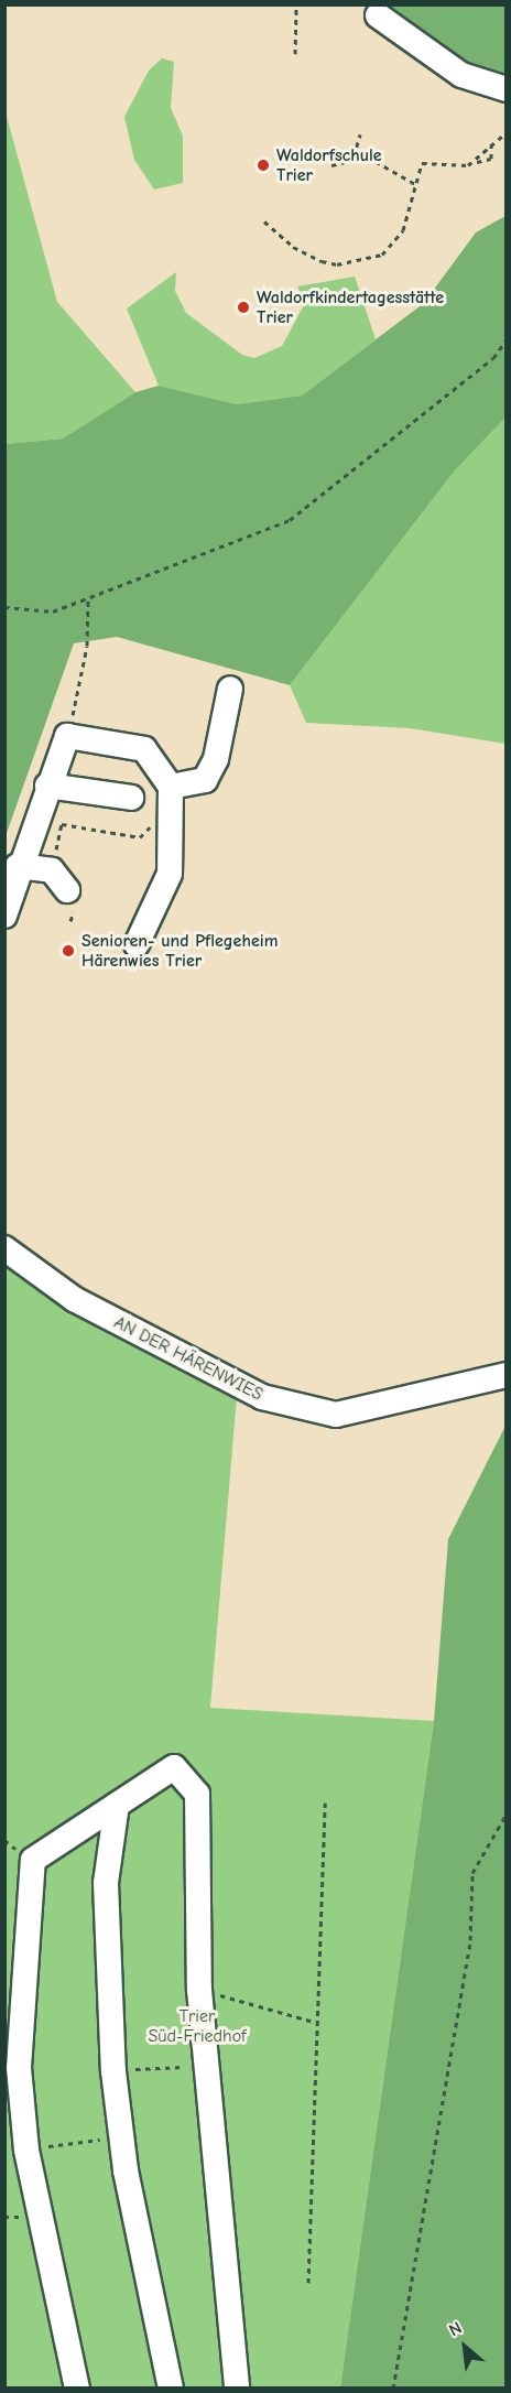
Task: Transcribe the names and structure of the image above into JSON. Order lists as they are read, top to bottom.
{
  "streets": {
    "lane": ["AN DER HÄRENWIES"]
  },
  "parks": ["Trier Süd-Friedhof"],
  "places": ["Waldorfschule Trier", "Waldorfkindertagesstätte Trier", "Senioren- und Pflegeheim Härenwies Trier"],
  "north": "top left"
}
